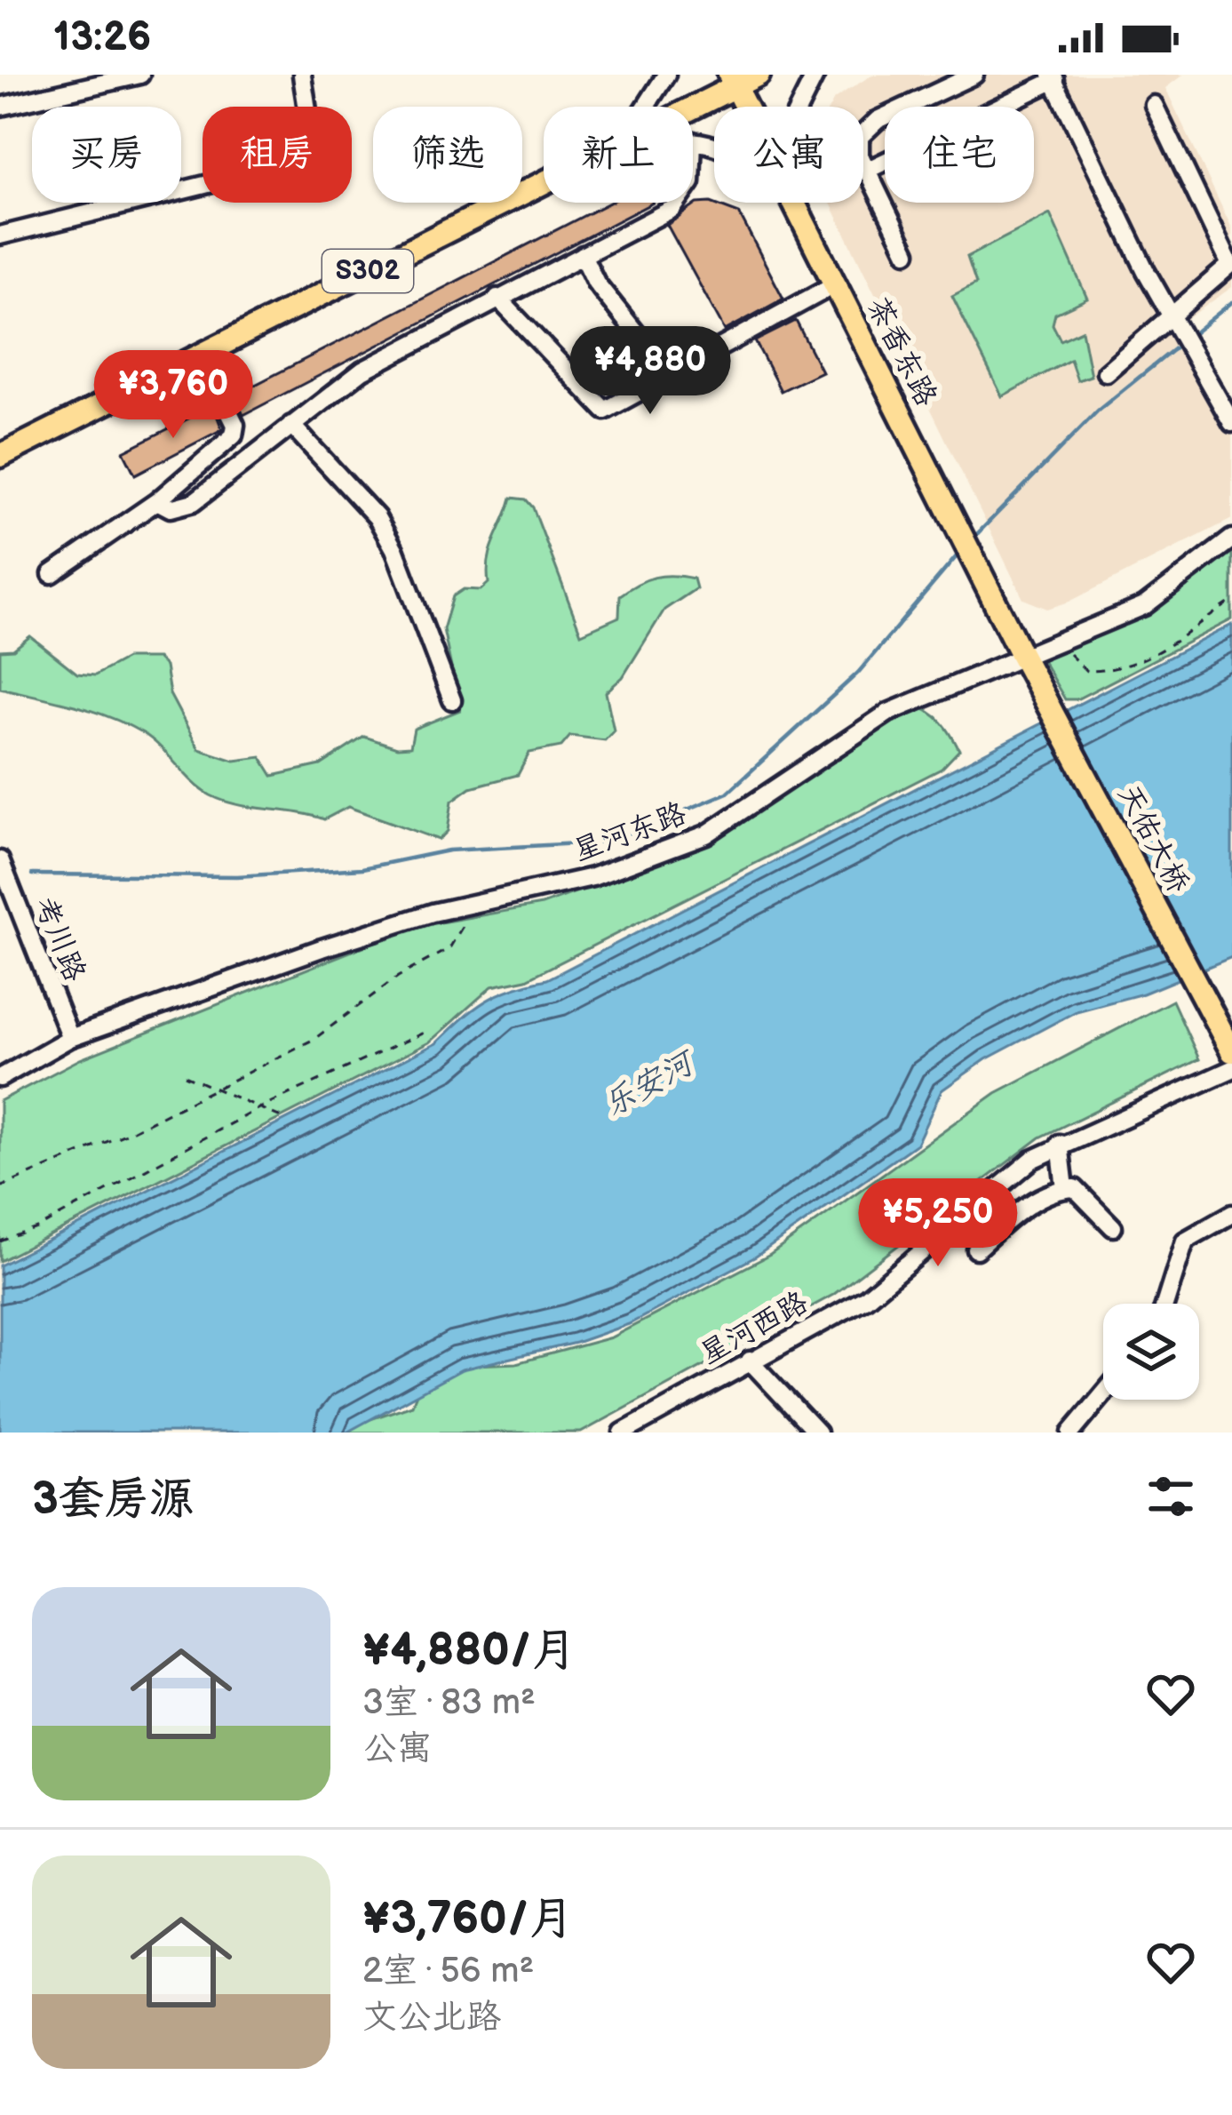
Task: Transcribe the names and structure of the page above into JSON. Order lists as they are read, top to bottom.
{
  "streets": {
    "main road": ["S302", "茶香东路", "天佑大桥"],
    "street": ["星河东路", "考川路", "星河西路"]
  },
  "crossings": [
    ["S302", "茶香东路"],
    ["茶香东路", "星河东路"],
    ["茶香东路", "天佑大桥"],
    ["星河东路", "天佑大桥"],
    ["星河东路", "考川路"]
  ],
  "water": ["乐安河"],
  "page": {
    "status": "13:26",
    "chip": [
      "买房",
      "租房",
      "筛选",
      "新上",
      "公寓",
      "住宅"
    ],
    "price": ["¥4,880", "¥3,760", "¥5,250"],
    "heading": "3套房源",
    "list": [
      {
        "name": "¥4,880/月",
        "note": "3室 · 83 m² · 公寓"
      },
      {
        "name": "¥3,760/月",
        "note": "2室 · 56 m² · 文公北路"
      }
    ]
  }
}
